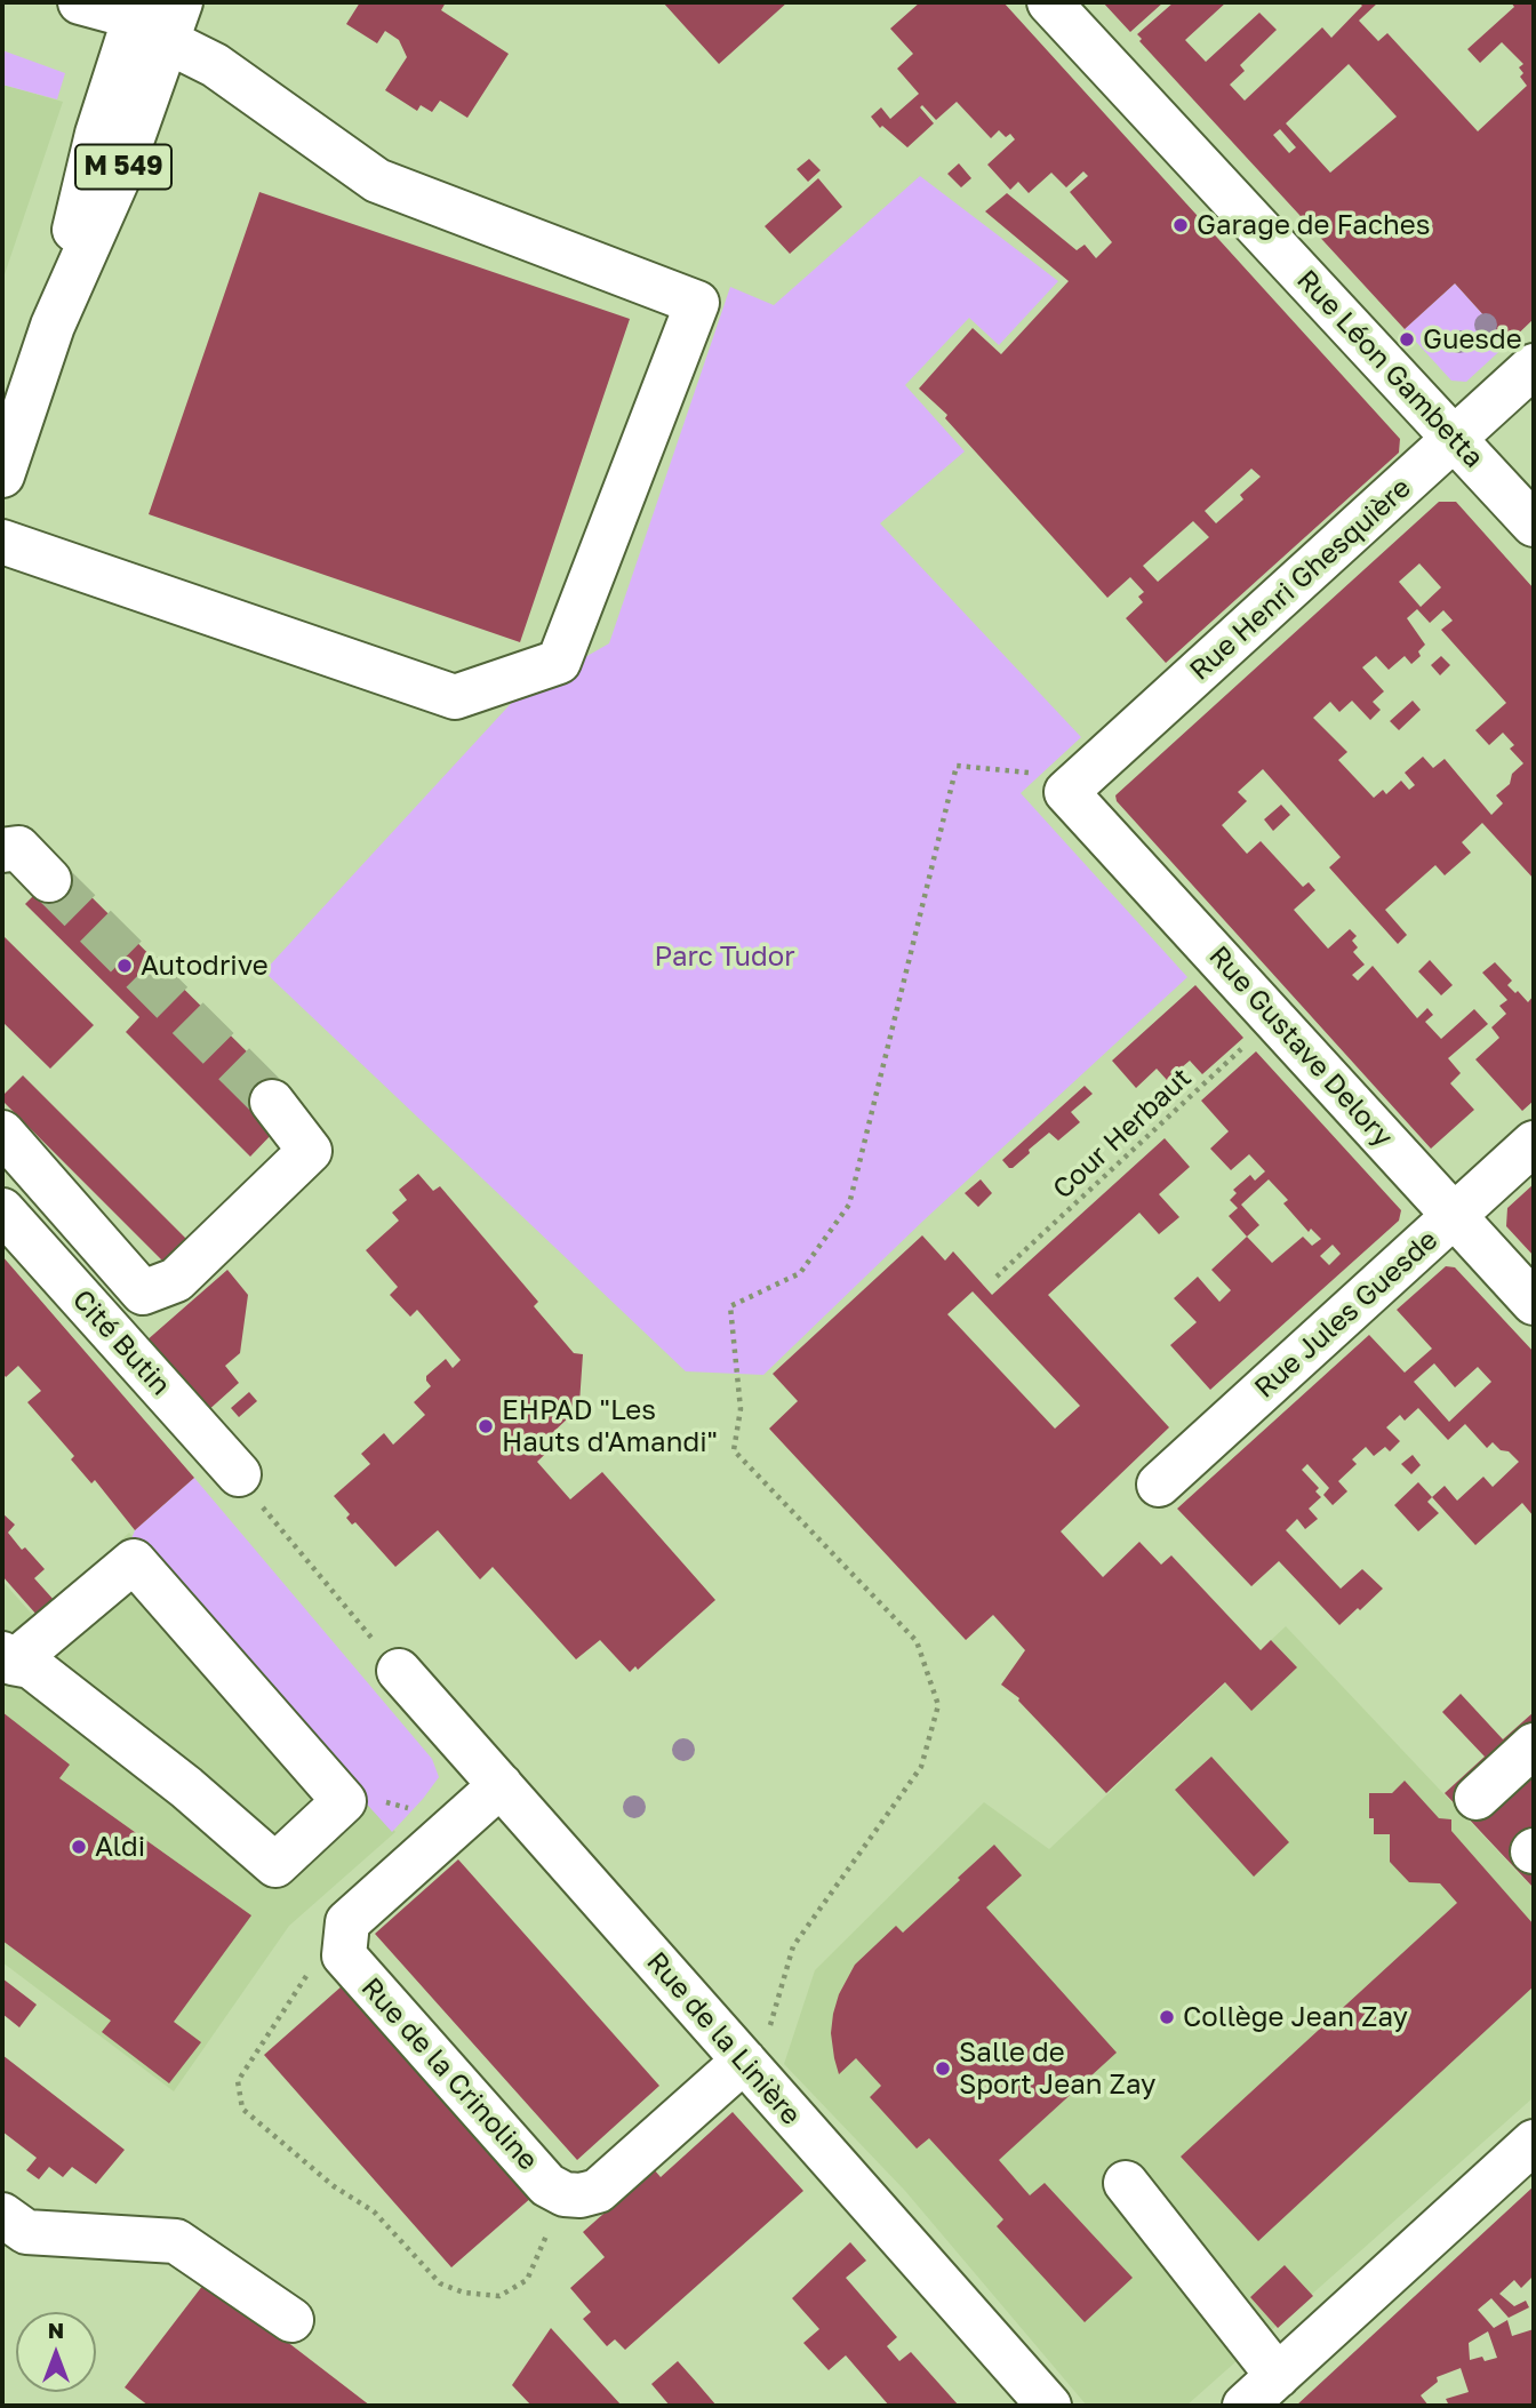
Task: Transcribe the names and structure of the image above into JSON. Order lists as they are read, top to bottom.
{
  "streets": {
    "street": [
      "M 549",
      "Rue Léon Gambetta",
      "Rue Henri Ghesquière",
      "Rue Gustave Delory",
      "Rue Jules Guesde",
      "Cité Butin",
      "Rue de la Linière",
      "Rue de la Crinoline"
    ],
    "path": ["Cour Herbaut"]
  },
  "crossings": [
    ["Rue Léon Gambetta", "Rue Henri Ghesquière"],
    ["Rue Henri Ghesquière", "Rue Gustave Delory"],
    ["Rue Gustave Delory", "Cour Herbaut"],
    ["Rue Gustave Delory", "Rue Jules Guesde"]
  ],
  "parks": ["Parc Tudor"],
  "places": [
    "Garage de Faches",
    "Guesde",
    "Autodrive",
    "EHPAD \"Les Hauts d'Amandi\"",
    "Aldi",
    "Collège Jean Zay",
    "Salle de Sport Jean Zay"
  ],
  "north": "top"
}
